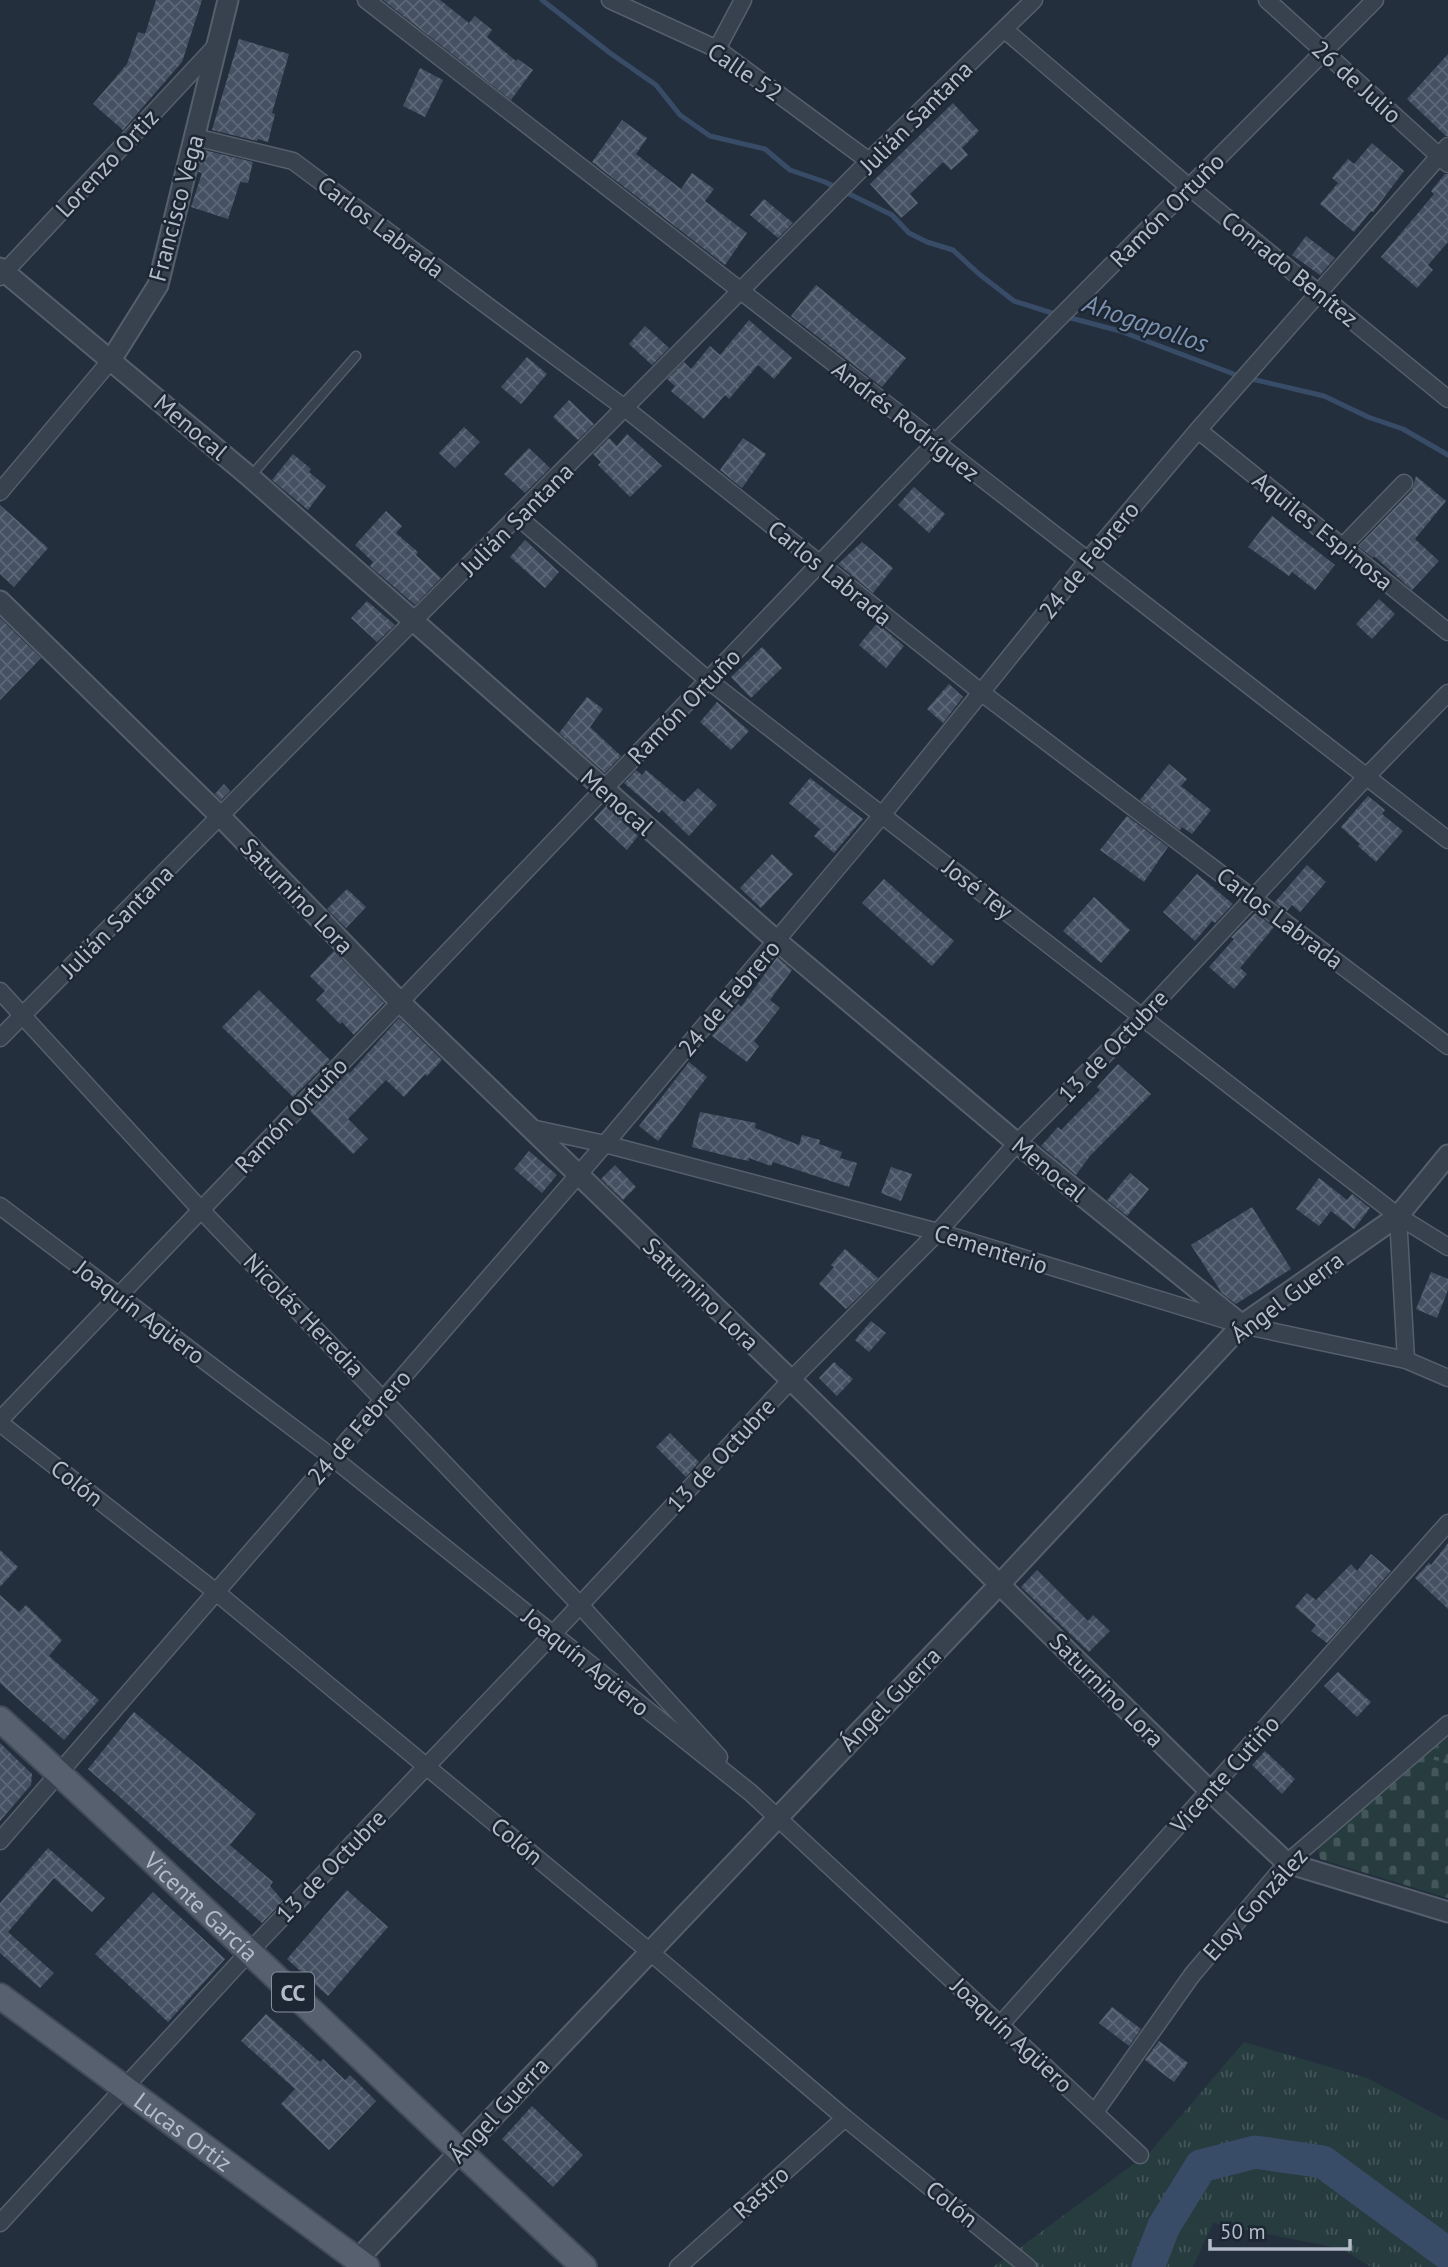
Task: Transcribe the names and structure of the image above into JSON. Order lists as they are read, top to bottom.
{
  "streets": {
    "main road": ["Vicente García", "CC", "Lucas Ortiz"],
    "street": [
      "Calle 52",
      "26 de Julio",
      "Julián Santana",
      "Lorenzo Ortiz",
      "Francisco Vega",
      "Ramón Ortuño",
      "Carlos Labrada",
      "Conrado Benítez",
      "Andrés Rodríguez",
      "Menocal",
      "Aquiles Espinosa",
      "24 de Febrero",
      "José Tey",
      "Saturnino Lora",
      "13 de Octubre",
      "Cementerio",
      "Ángel Guerra",
      "Joaquín Agüero",
      "Nicolás Heredia",
      "Colón",
      "Vicente Cutiño",
      "Eloy González",
      "Rastro"
    ]
  },
  "crossings": [
    ["Calle 52", "Julián Santana"],
    ["26 de Julio", "Ramón Ortuño"],
    ["26 de Julio", "24 de Febrero"],
    ["Julián Santana", "Carlos Labrada"],
    ["Julián Santana", "Conrado Benítez"],
    ["Julián Santana", "Andrés Rodríguez"],
    ["Julián Santana", "Menocal"],
    ["Julián Santana", "José Tey"],
    ["Julián Santana", "Saturnino Lora"],
    ["Julián Santana", "Nicolás Heredia"],
    ["Lorenzo Ortiz", "Francisco Vega"],
    ["Lorenzo Ortiz", "Menocal"],
    ["Francisco Vega", "Carlos Labrada"],
    ["Francisco Vega", "Menocal"],
    ["Ramón Ortuño", "Carlos Labrada"],
    ["Ramón Ortuño", "Conrado Benítez"],
    ["Ramón Ortuño", "Andrés Rodríguez"],
    ["Ramón Ortuño", "Menocal"],
    ["Ramón Ortuño", "José Tey"],
    ["Ramón Ortuño", "Saturnino Lora"],
    ["Ramón Ortuño", "Joaquín Agüero"],
    ["Ramón Ortuño", "Nicolás Heredia"],
    ["Ramón Ortuño", "Colón"],
    ["Carlos Labrada", "24 de Febrero"],
    ["Carlos Labrada", "13 de Octubre"],
    ["Conrado Benítez", "24 de Febrero"],
    ["Andrés Rodríguez", "24 de Febrero"],
    ["Andrés Rodríguez", "13 de Octubre"],
    ["Menocal", "24 de Febrero"],
    ["Menocal", "13 de Octubre"],
    ["Menocal", "Cementerio"],
    ["Menocal", "Ángel Guerra"],
    ["Aquiles Espinosa", "24 de Febrero"],
    ["24 de Febrero", "José Tey"],
    ["24 de Febrero", "Saturnino Lora"],
    ["24 de Febrero", "Cementerio"],
    ["24 de Febrero", "Joaquín Agüero"],
    ["24 de Febrero", "Nicolás Heredia"],
    ["24 de Febrero", "Colón"],
    ["24 de Febrero", "Vicente García"],
    ["José Tey", "13 de Octubre"],
    ["José Tey", "Ángel Guerra"],
    ["Saturnino Lora", "13 de Octubre"],
    ["Saturnino Lora", "Cementerio"],
    ["Saturnino Lora", "Ángel Guerra"],
    ["Saturnino Lora", "Vicente Cutiño"],
    ["Saturnino Lora", "Eloy González"],
    ["13 de Octubre", "Cementerio"],
    ["13 de Octubre", "Joaquín Agüero"],
    ["13 de Octubre", "Nicolás Heredia"],
    ["13 de Octubre", "Colón"],
    ["13 de Octubre", "Vicente García"],
    ["13 de Octubre", "Lucas Ortiz"],
    ["Cementerio", "Ángel Guerra"],
    ["Ángel Guerra", "Joaquín Agüero"],
    ["Ángel Guerra", "Colón"],
    ["Ángel Guerra", "Vicente García"],
    ["Ángel Guerra", "Lucas Ortiz"],
    ["Joaquín Agüero", "Nicolás Heredia"],
    ["Joaquín Agüero", "Vicente Cutiño"],
    ["Joaquín Agüero", "Eloy González"],
    ["Colón", "Rastro"]
  ],
  "water": ["Ahogapollos"],
  "scale_bar": "50 m"
}
